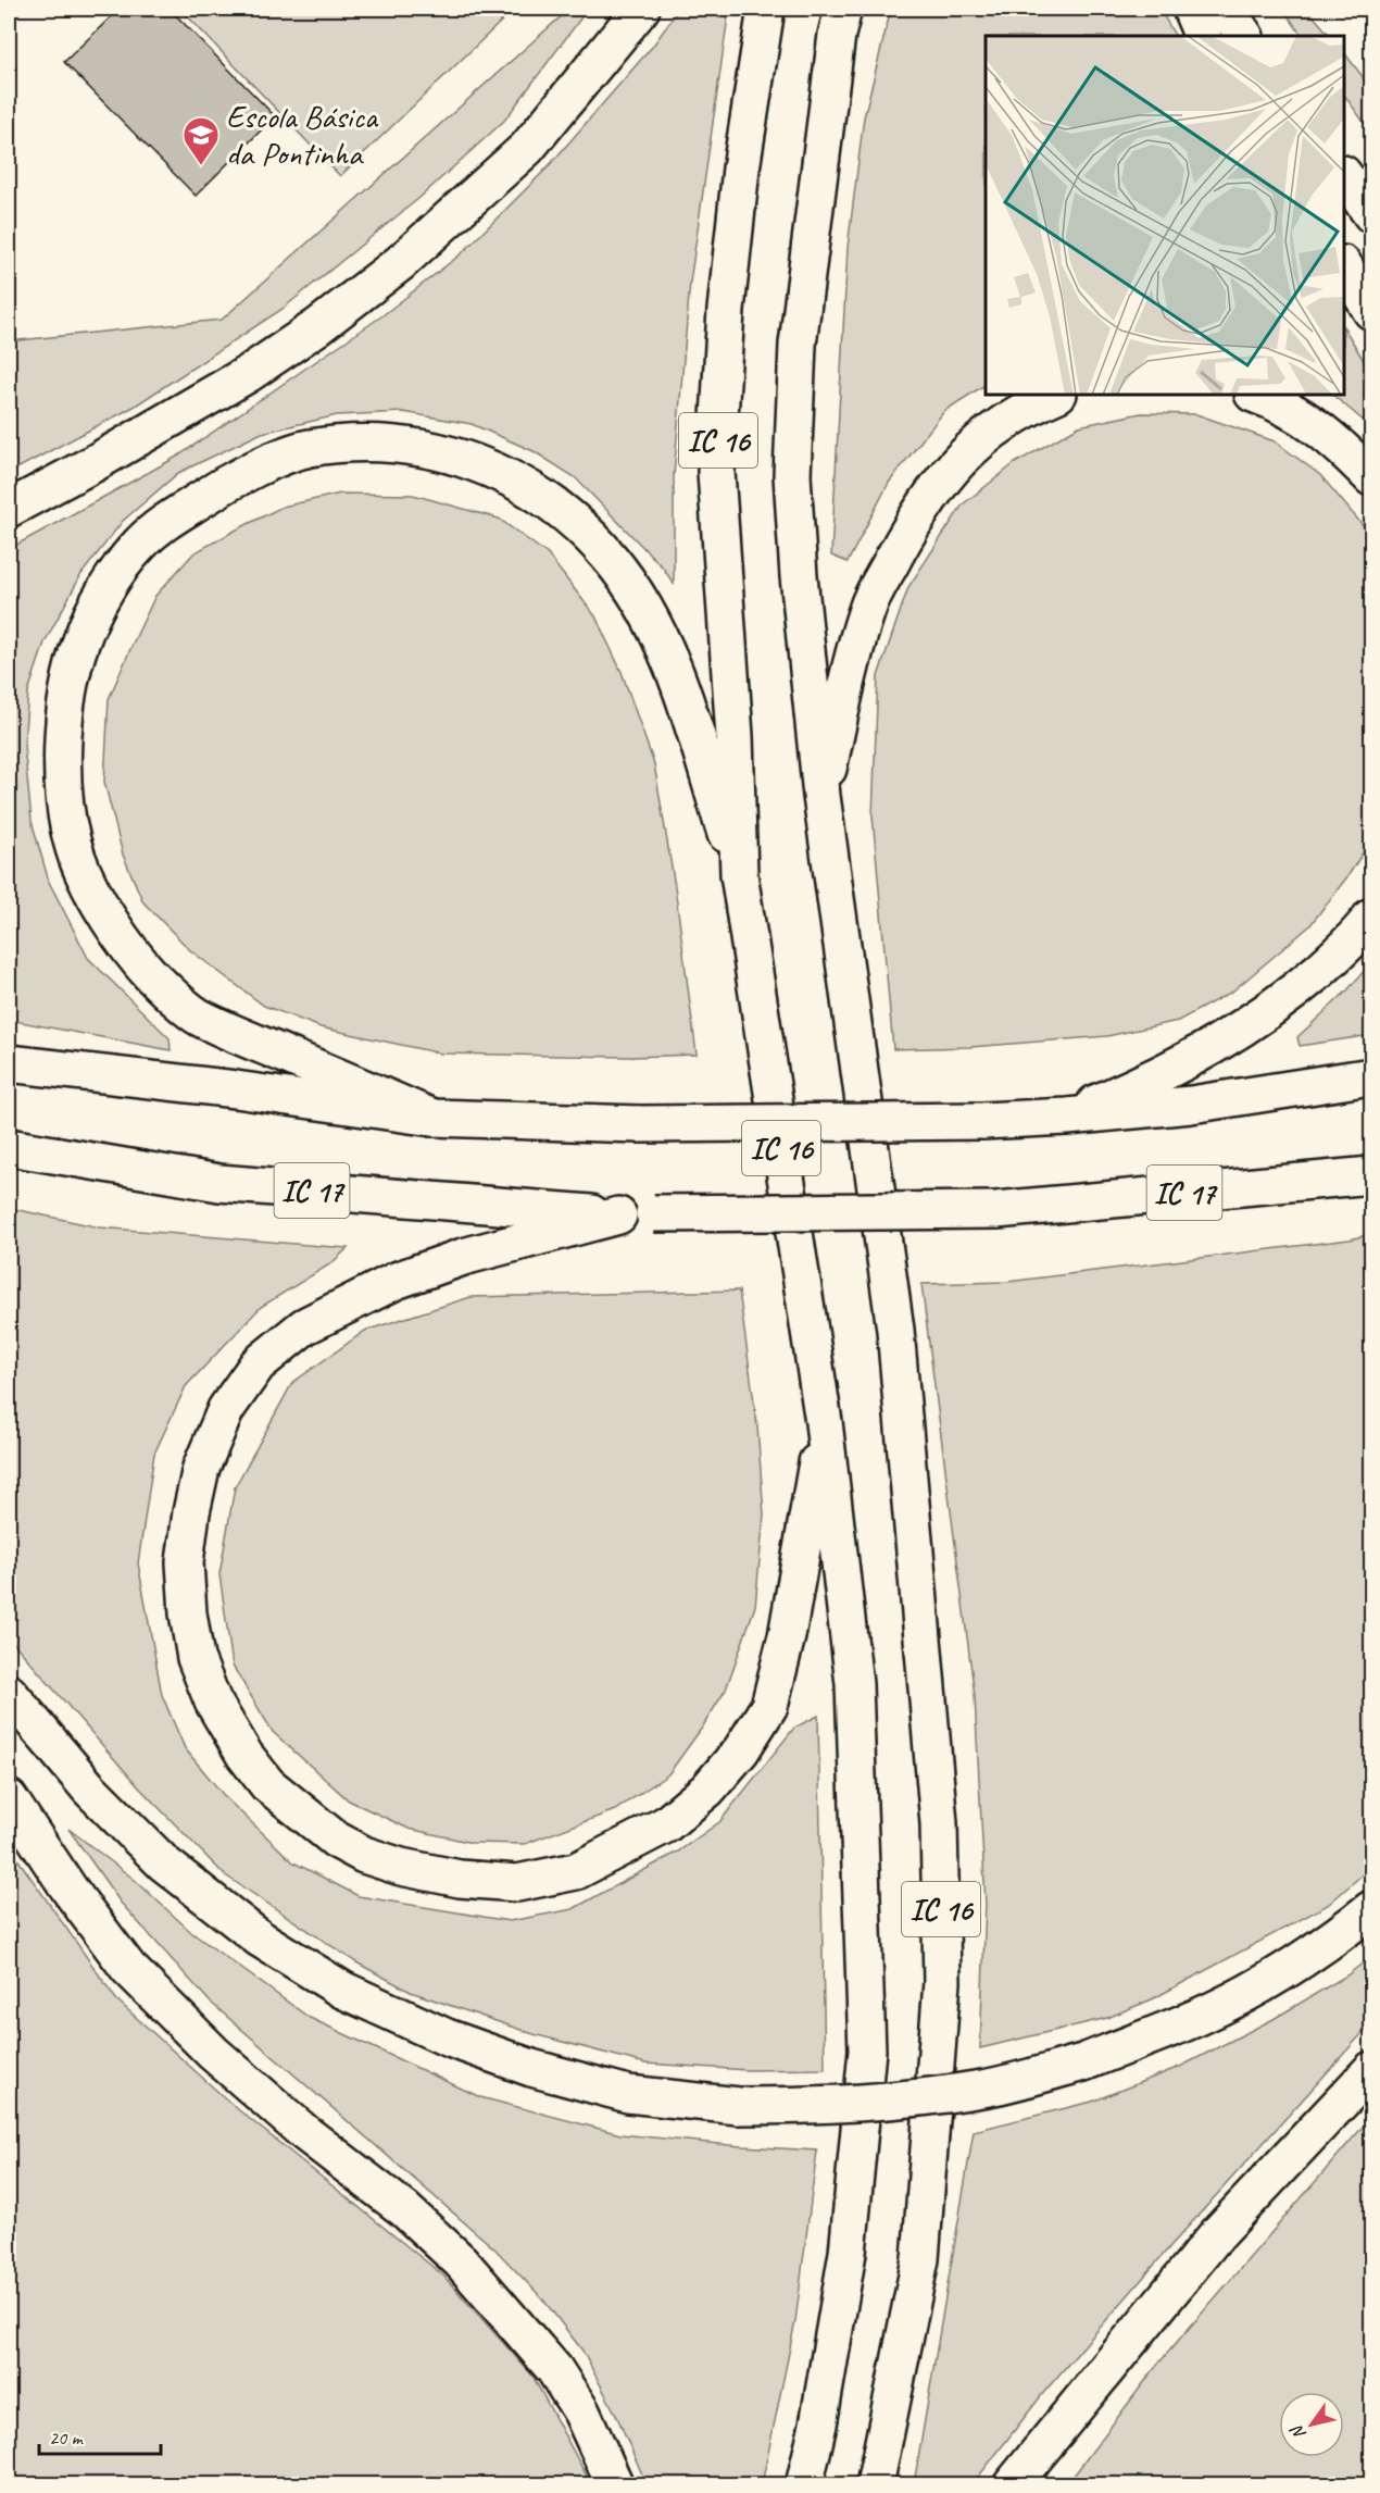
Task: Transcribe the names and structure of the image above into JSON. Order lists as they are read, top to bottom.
{
  "streets": {
    "highway": ["IC 16", "IC 17"]
  },
  "places": {
    "school or university": ["Escola Básica da Pontinha"]
  },
  "scale_bar": "20 m",
  "north": "bottom left"
}
